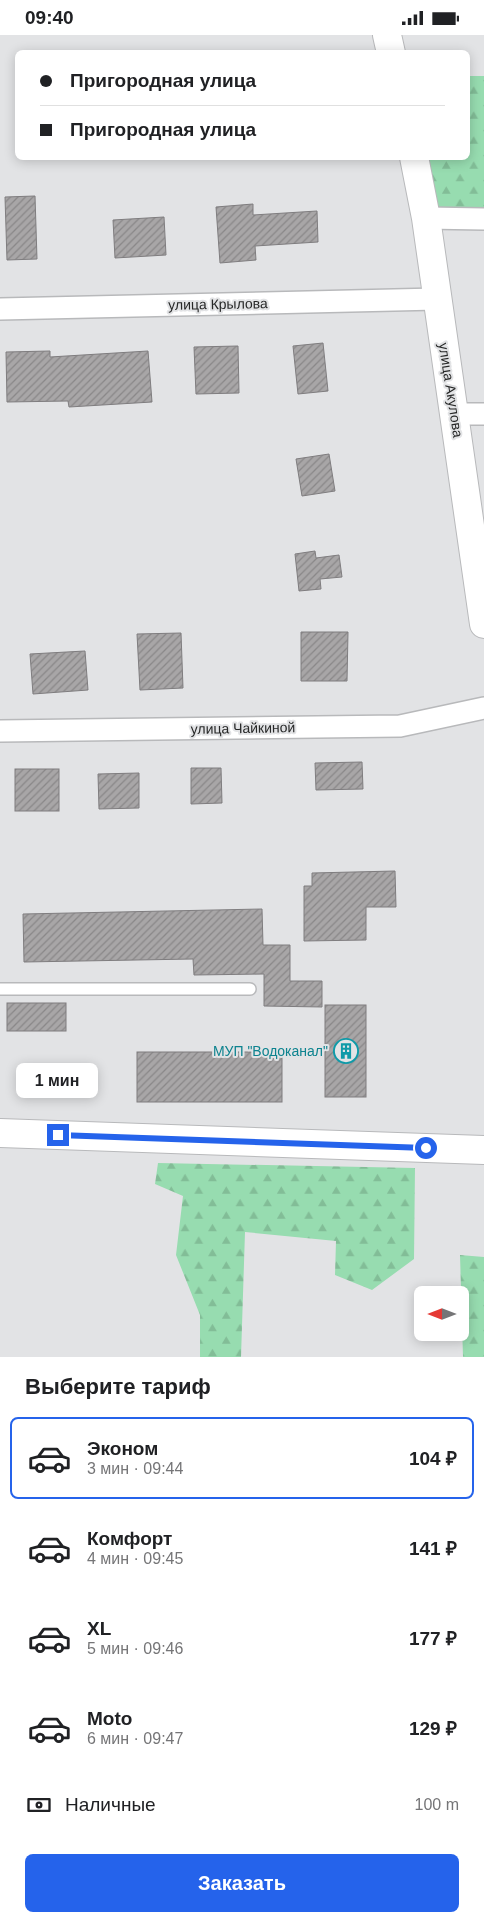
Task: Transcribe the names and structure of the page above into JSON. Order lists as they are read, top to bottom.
{
  "streets": {
    "main road": ["улица Акулова"],
    "street": ["улица Крылова", "улица Чайкиной"]
  },
  "crossings": [
    ["улица Крылова", "улица Акулова"]
  ],
  "places": {
    "building": ["МУП \"Водоканал\""]
  },
  "north": "left",
  "page": {
    "status": "09:40",
    "banner": ["Пригородная улица", "Пригородная улица"],
    "bubble": "1 мин",
    "heading": "Выберите тариф",
    "list": [
      {
        "name": "Эконом",
        "note": "3 мин · 09:44",
        "value": "104 ₽"
      },
      {
        "name": "Комфорт",
        "note": "4 мин · 09:45",
        "value": "141 ₽"
      },
      {
        "name": "XL",
        "note": "5 мин · 09:46",
        "value": "177 ₽"
      },
      {
        "name": "Moto",
        "note": "6 мин · 09:47",
        "value": "129 ₽"
      }
    ],
    "pay": ["Наличные", "100 m"],
    "buttons": "Заказать"
  }
}
